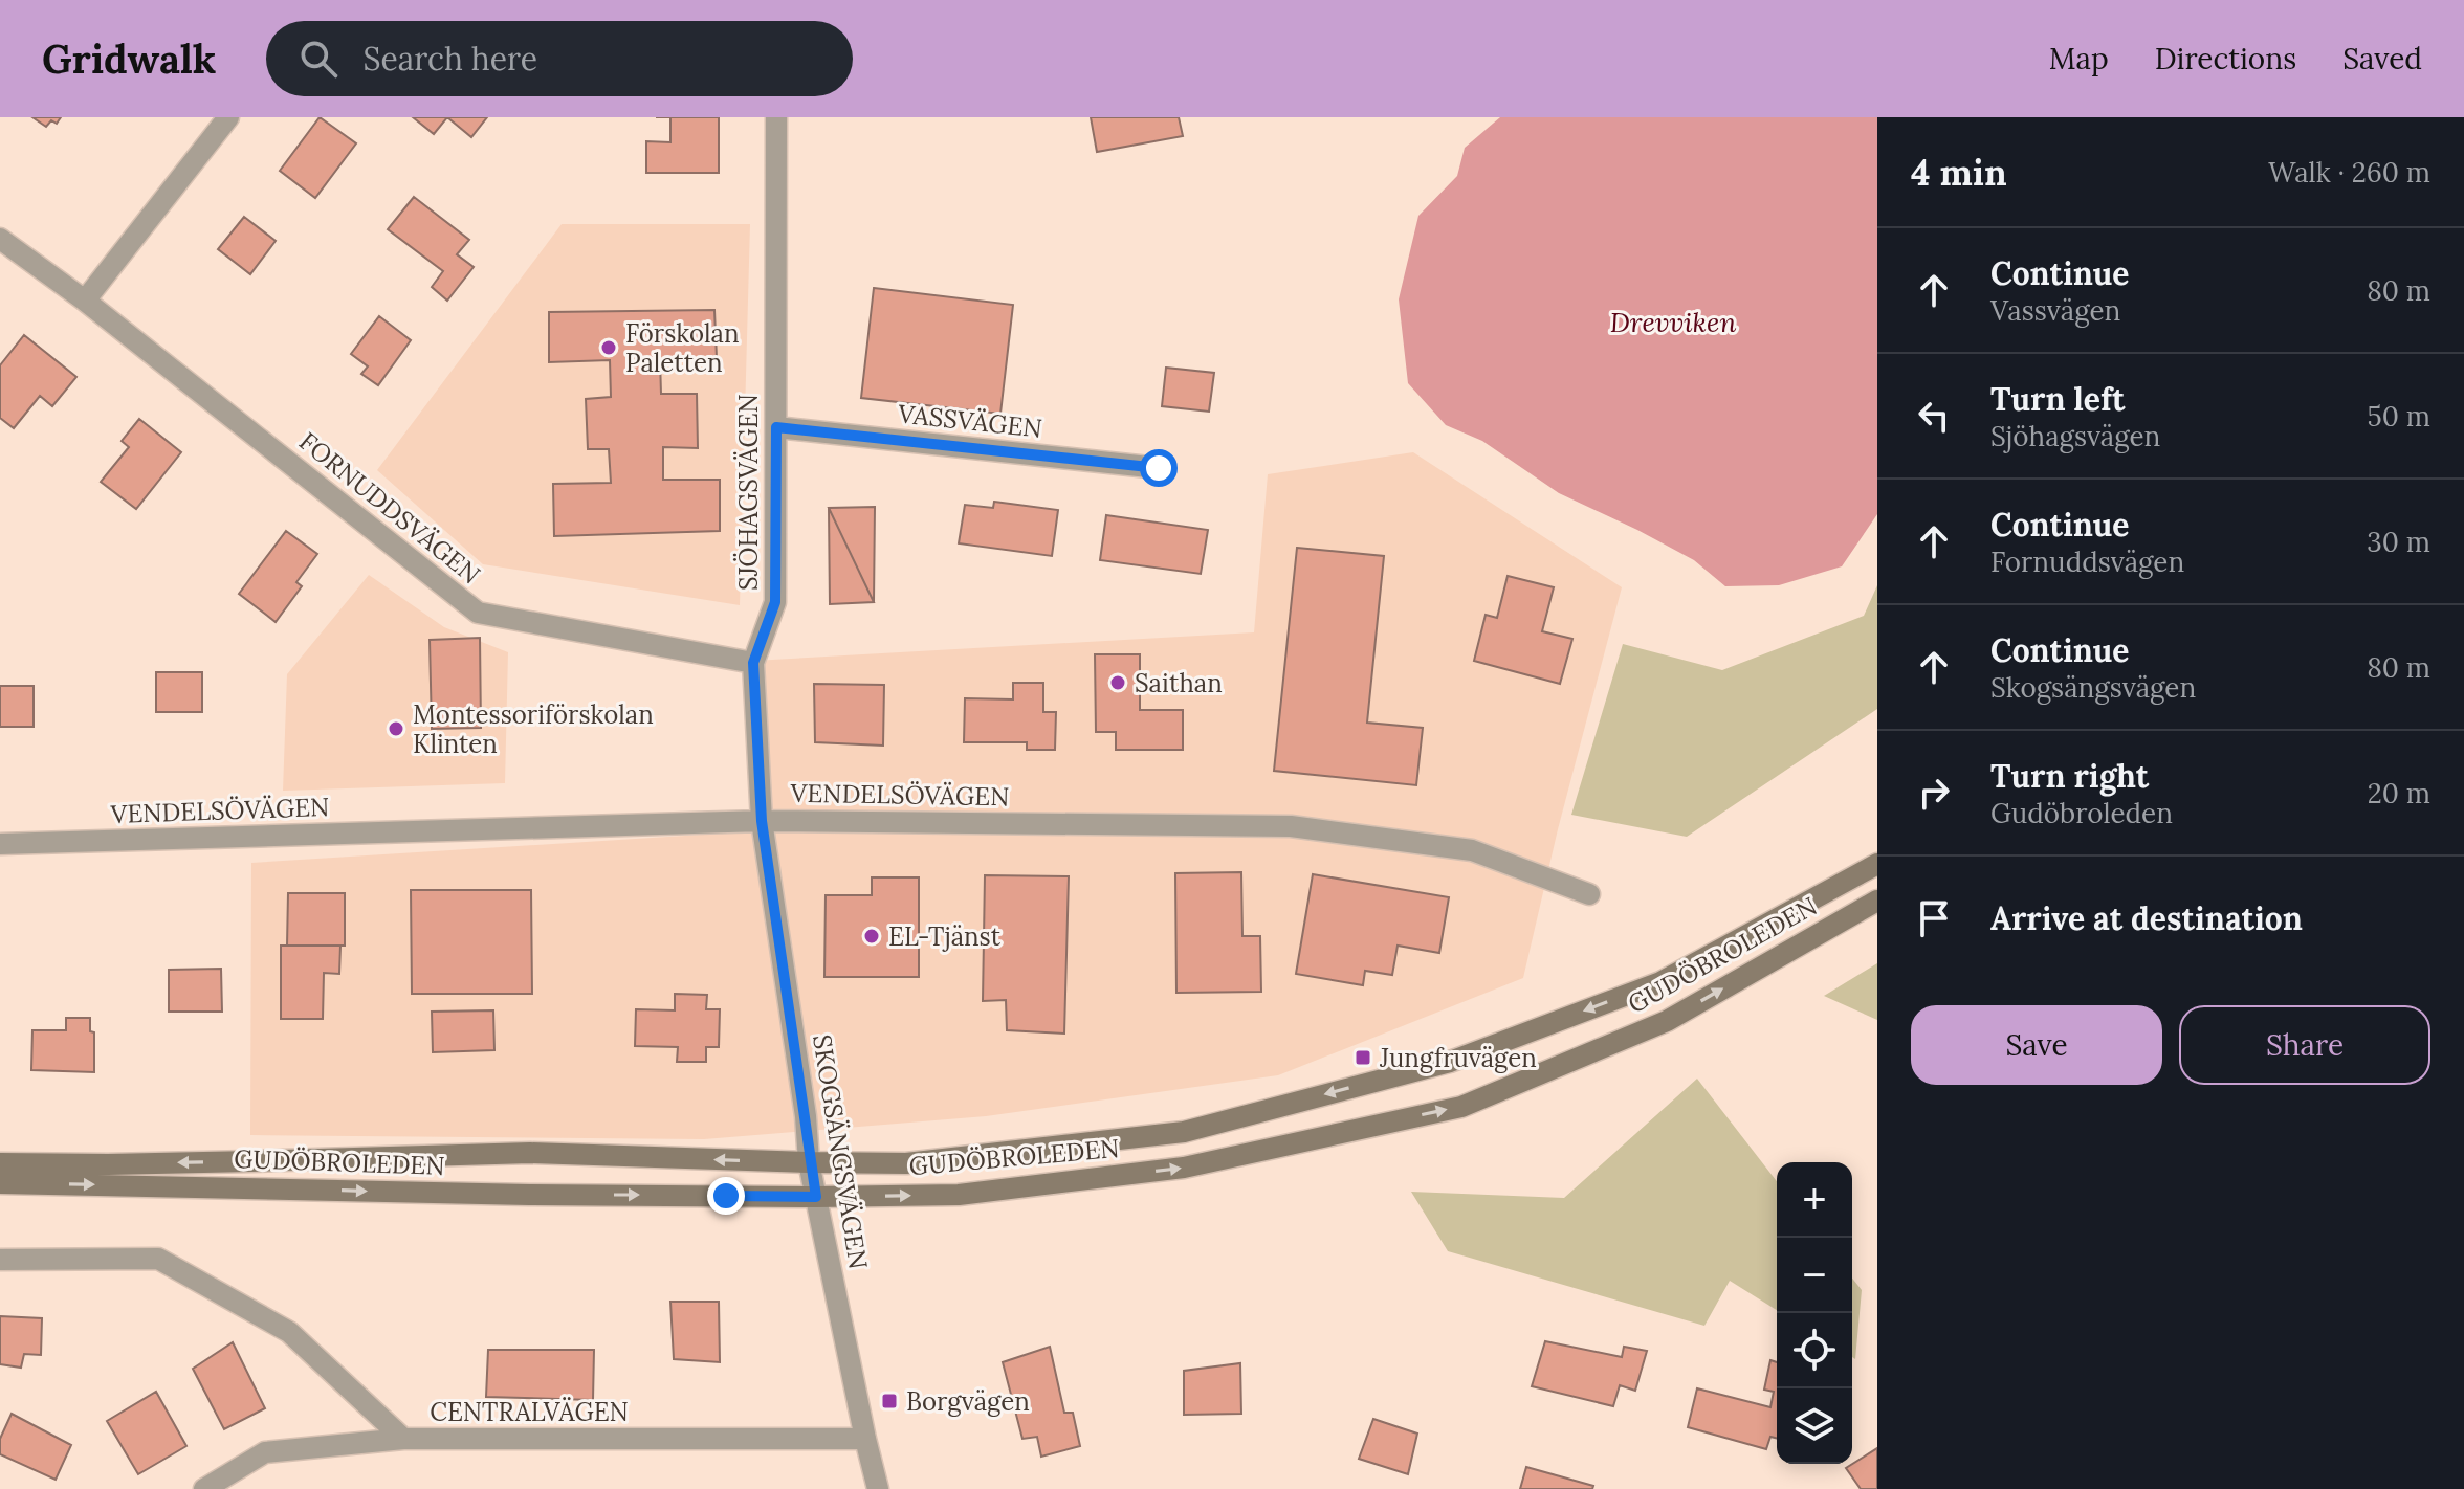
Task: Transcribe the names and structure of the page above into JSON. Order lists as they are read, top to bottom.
{
  "streets": {
    "main road": ["GUDÖBROLEDEN"],
    "street": [
      "VASSVÄGEN",
      "SJÖHAGSVÄGEN",
      "FORNUDDSVÄGEN",
      "VENDELSÖVÄGEN",
      "SKOGSÄNGSVÄGEN",
      "CENTRALVÄGEN"
    ]
  },
  "crossings": [
    ["VASSVÄGEN", "SJÖHAGSVÄGEN"],
    ["SJÖHAGSVÄGEN", "FORNUDDSVÄGEN"],
    ["VENDELSÖVÄGEN", "SKOGSÄNGSVÄGEN"],
    ["GUDÖBROLEDEN", "SKOGSÄNGSVÄGEN"],
    ["SKOGSÄNGSVÄGEN", "CENTRALVÄGEN"]
  ],
  "water": ["Drevviken"],
  "places": {
    "other": [
      "Förskolan Paletten",
      "Saithan",
      "Montessoriförskolan Klinten",
      "EL-Tjänst"
    ],
    "transit": ["Jungfruvägen", "Borgvägen"]
  },
  "page": {
    "header": "Gridwalk",
    "search": "Search here",
    "nav": ["Map", "Directions", "Saved"],
    "heading": ["4 min", "Walk · 260 m"],
    "list": [
      ["Continue", "Vassvägen", "80 m"],
      ["Turn left", "Sjöhagsvägen", "50 m"],
      ["Continue", "Fornuddsvägen", "30 m"],
      ["Continue", "Skogsängsvägen", "80 m"],
      ["Turn right", "Gudöbroleden", "20 m"],
      "Arrive at destination"
    ],
    "buttons": ["Save", "Share"],
    "map_buttons": ["+", "−"]
  }
}
